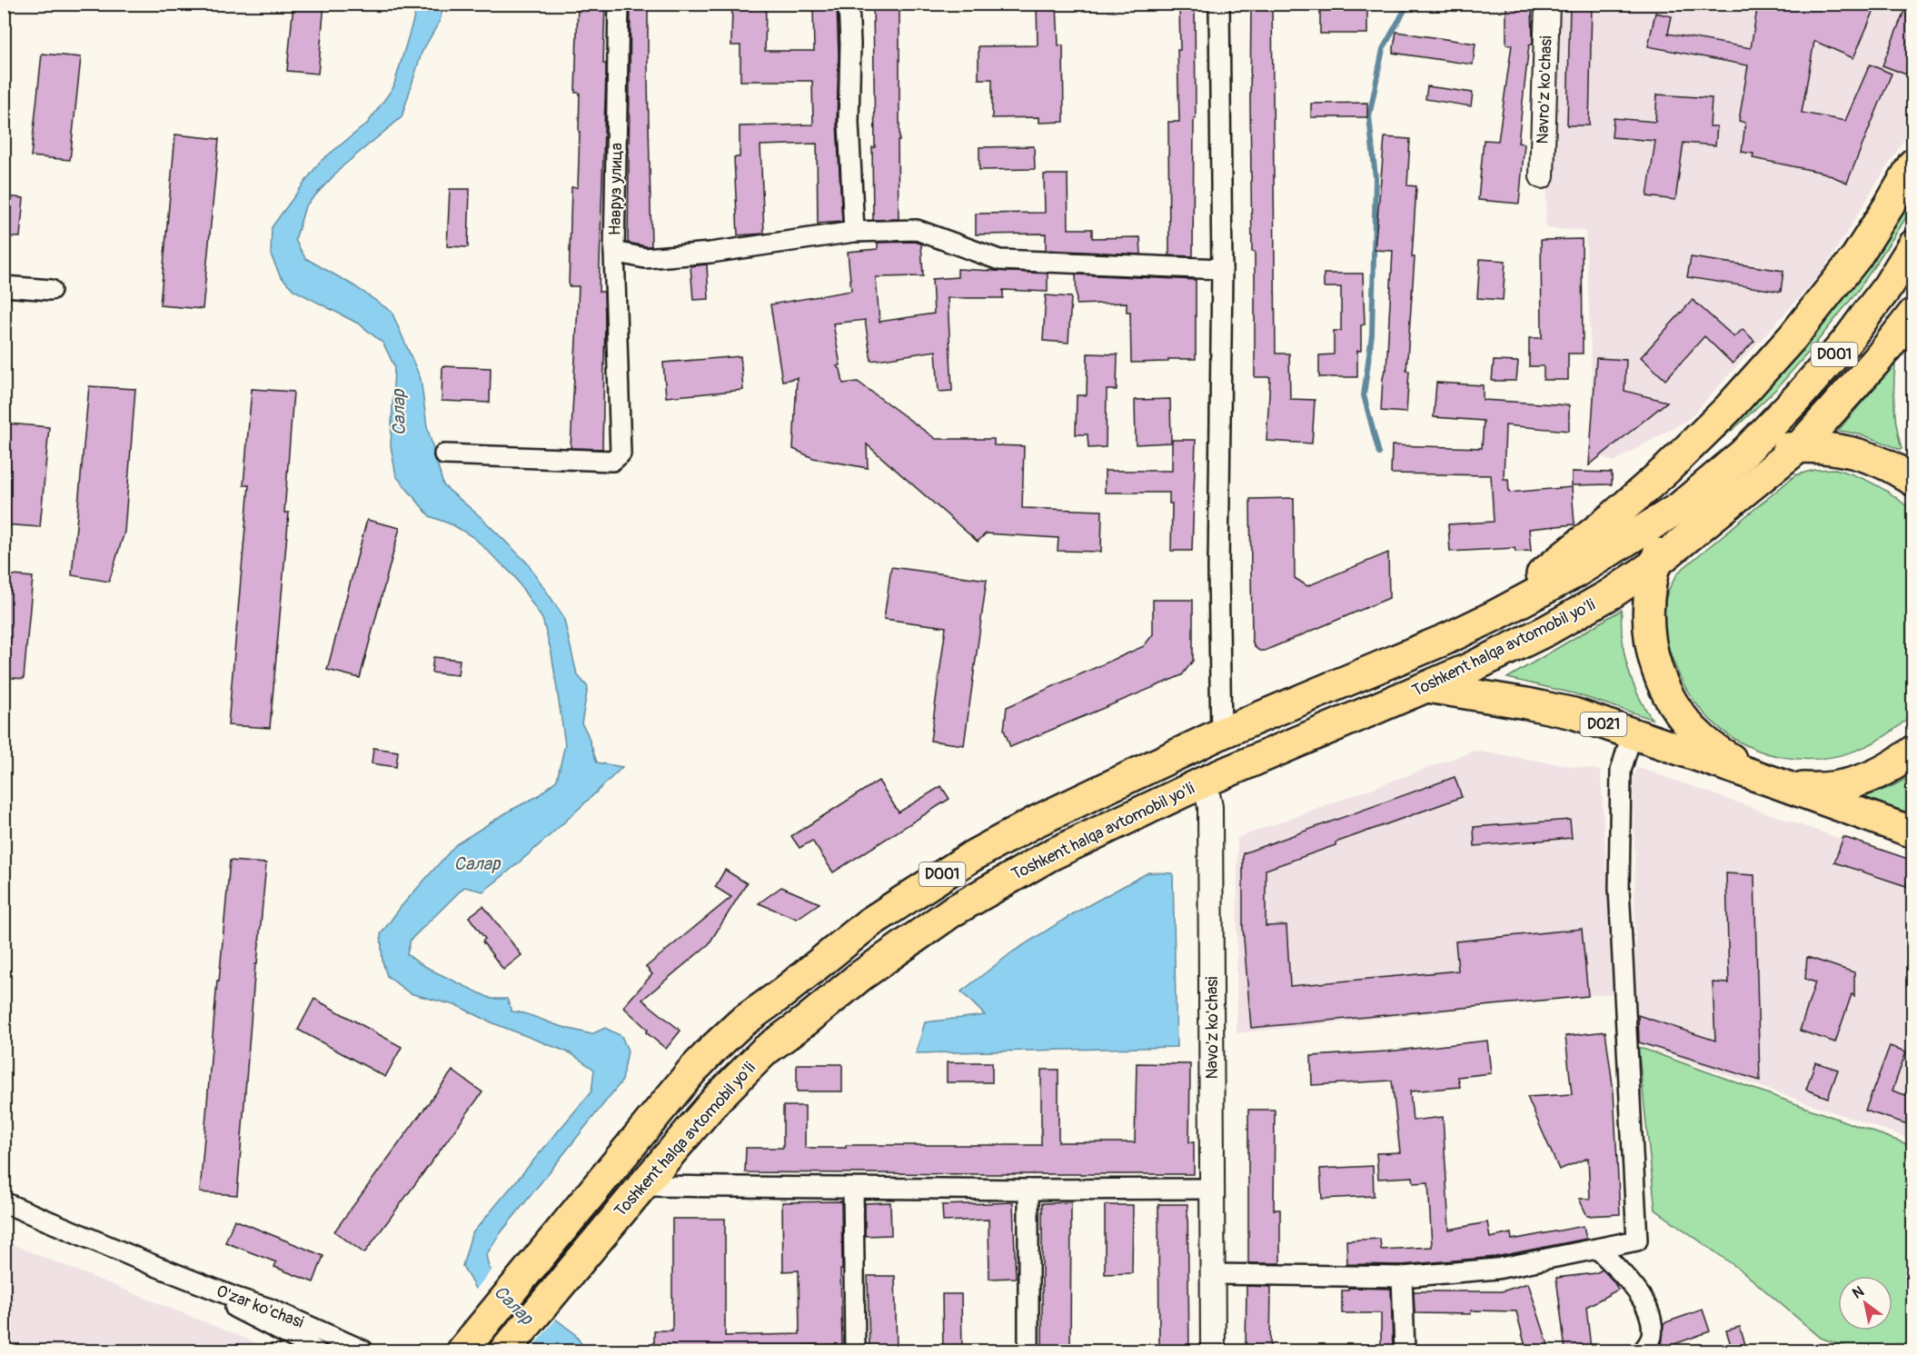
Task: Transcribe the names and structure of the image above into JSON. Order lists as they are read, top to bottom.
{
  "streets": {
    "highway": ["D001", "Toshkent halqa avtomobil yo'li", "D021"],
    "street": [
      "Navro'z ko'chasi",
      "Навруз улица",
      "Navo'z ko'chasi",
      "O'zar ko'chasi"
    ]
  },
  "crossings": [
    ["D001", "Toshkent halqa avtomobil yo'li"],
    ["Toshkent halqa avtomobil yo'li", "D021"],
    ["Toshkent halqa avtomobil yo'li", "Navo'z ko'chasi"]
  ],
  "water": ["Салар"],
  "north": "top left"
}
